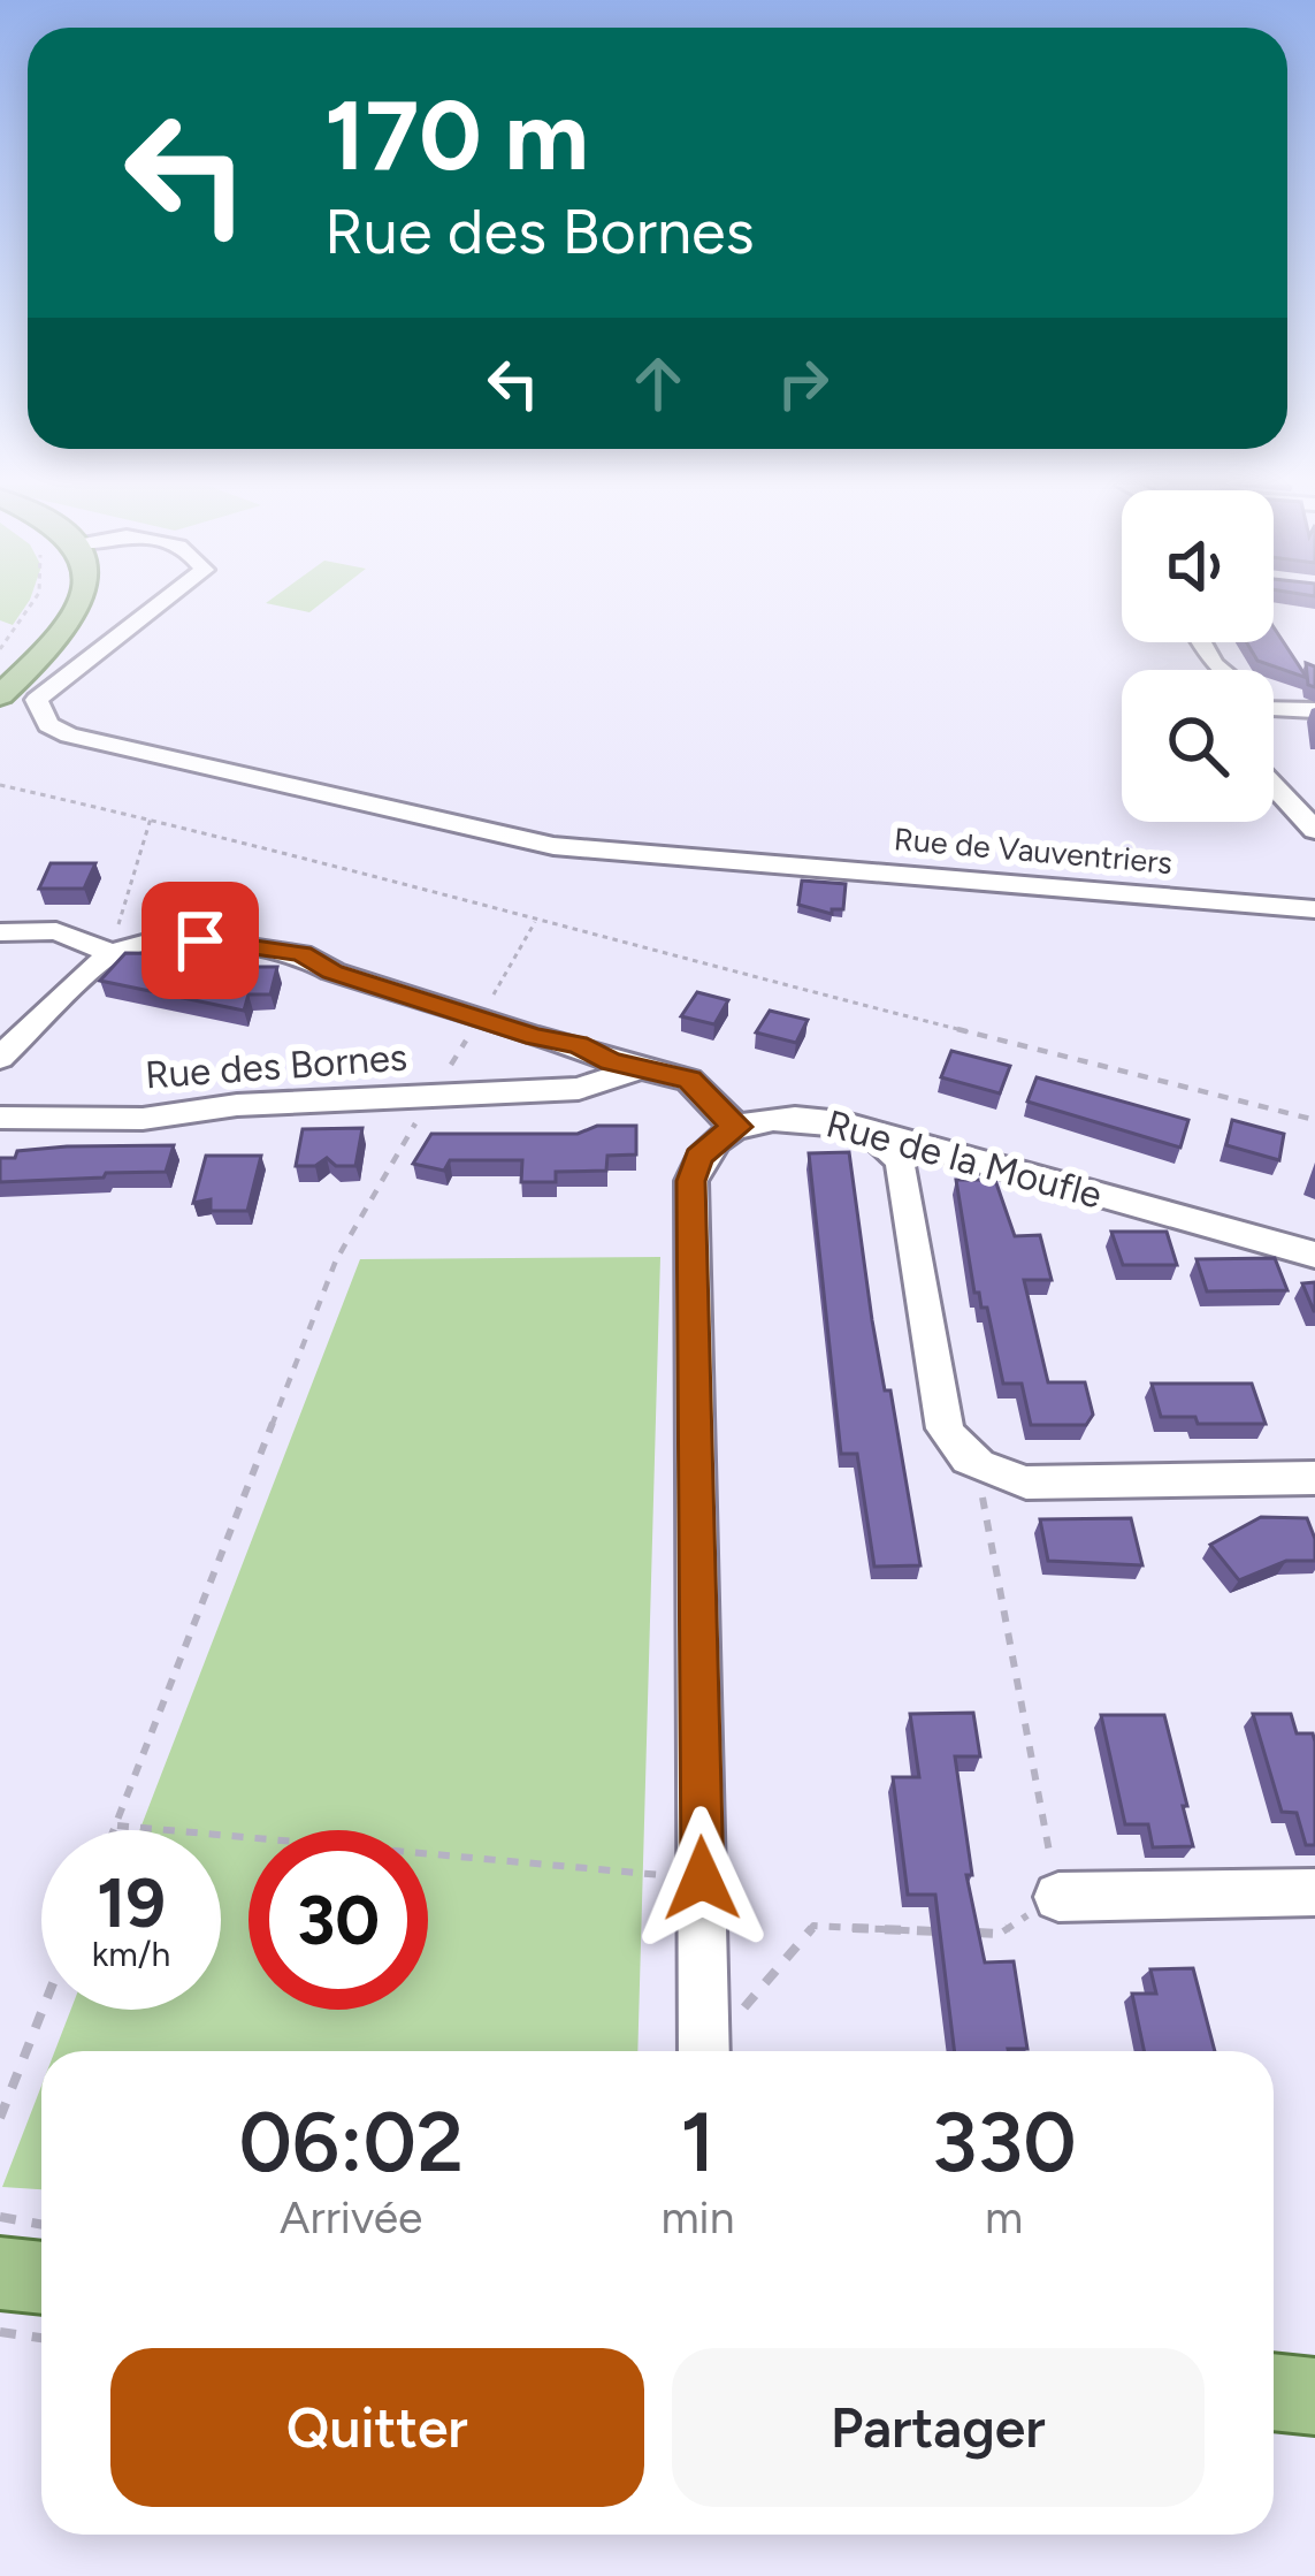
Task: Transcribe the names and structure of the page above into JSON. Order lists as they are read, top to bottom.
{
  "streets": {
    "street": ["Rue de Vauventriers", "Rue des Bornes", "Rue de la Moufle"]
  },
  "crossings": [
    ["Rue des Bornes", "Rue de la Moufle"]
  ],
  "page": {
    "turn": ["170 m", "Rue des Bornes"],
    "speed": "19 km/h",
    "limit": "30",
    "eta": [
      "06:02",
      "Arrivée",
      "1",
      "min",
      "330",
      "m"
    ],
    "buttons": ["Quitter", "Partager"]
  }
}
